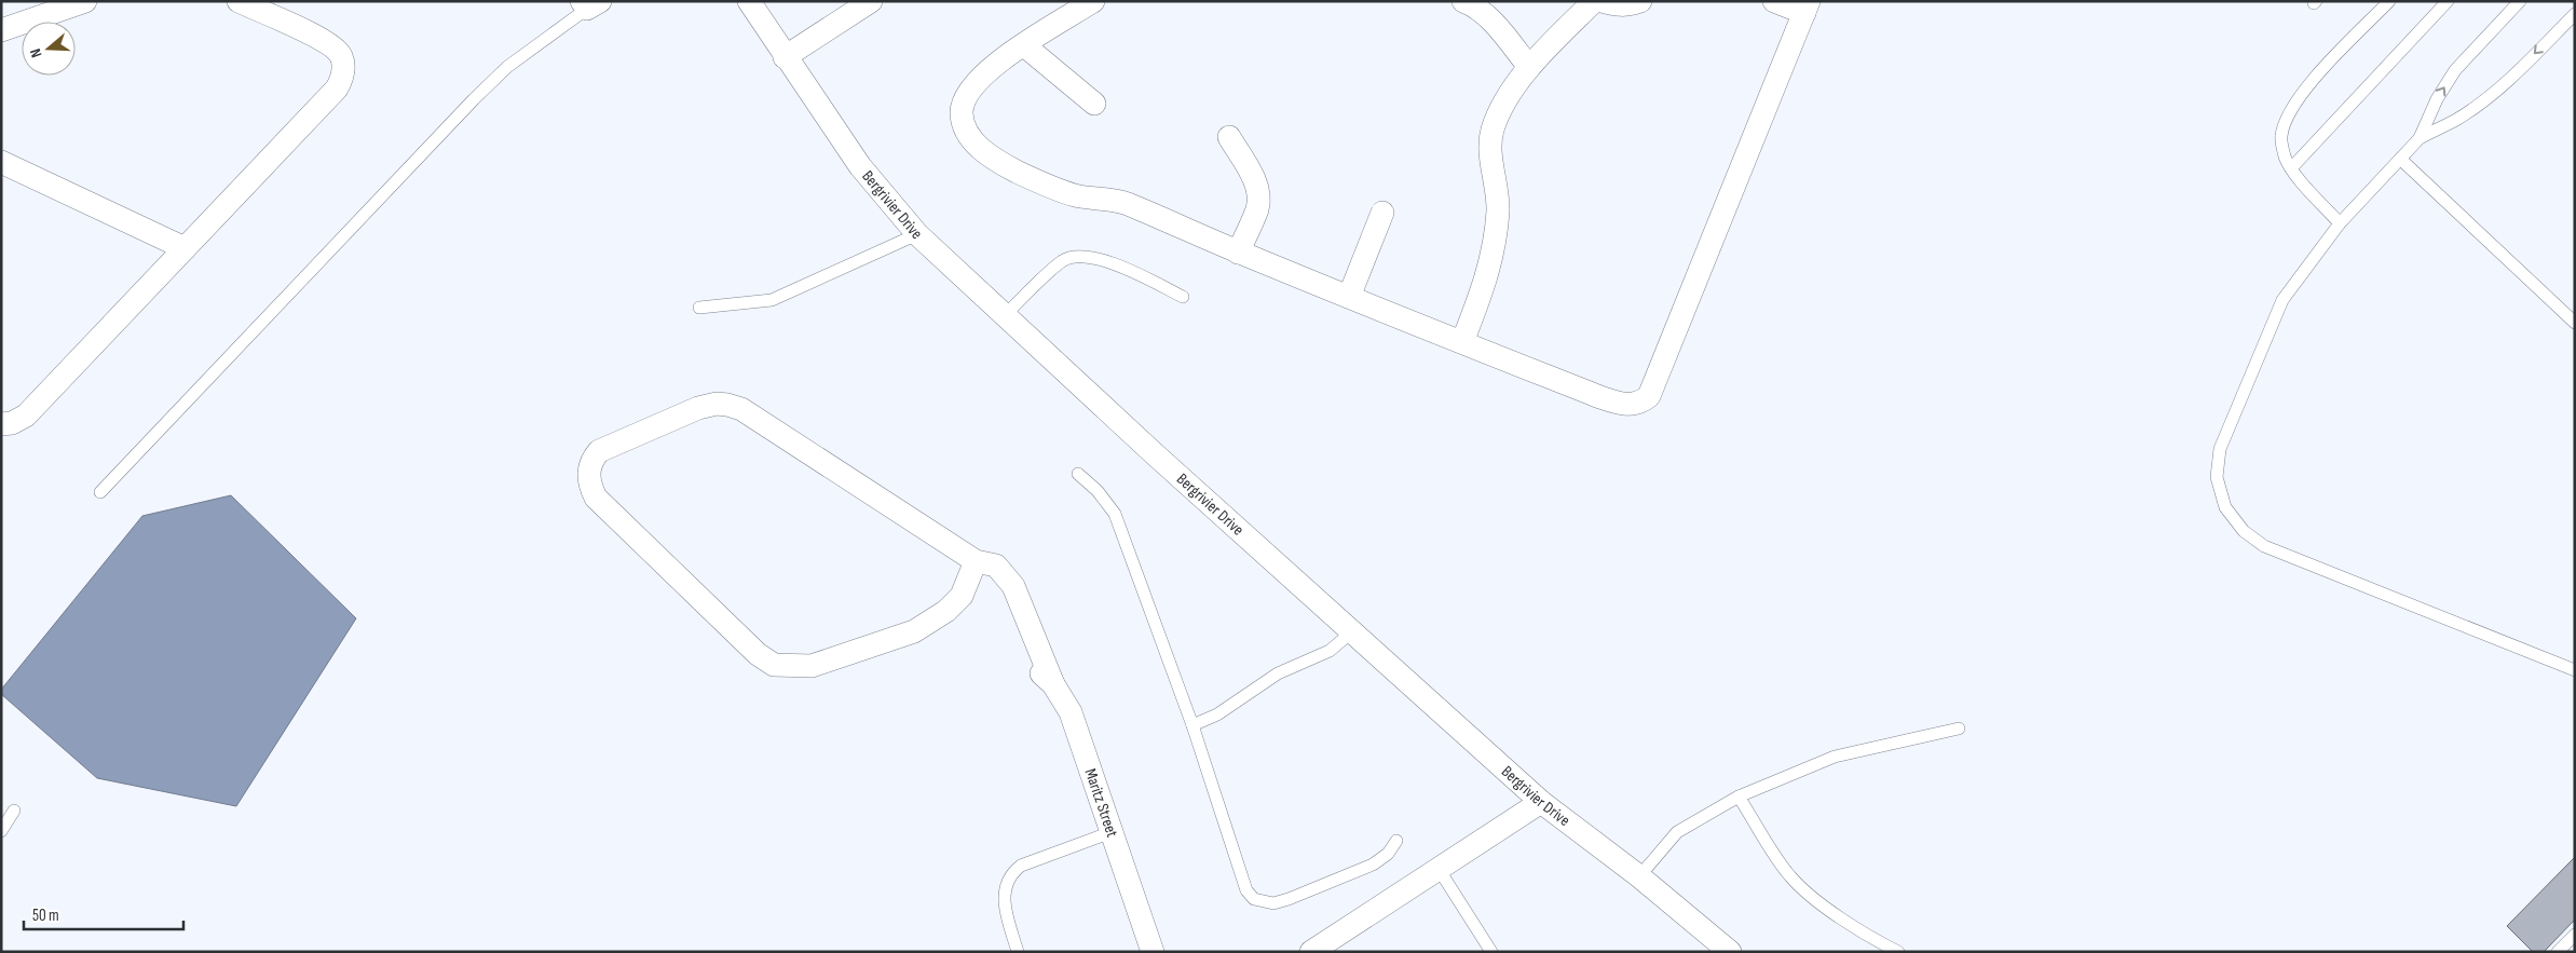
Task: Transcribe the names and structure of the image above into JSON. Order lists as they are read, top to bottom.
{
  "streets": {
    "street": ["Bergrivier Drive", "Maritz Street"]
  },
  "scale_bar": "50 m",
  "north": "left"
}
